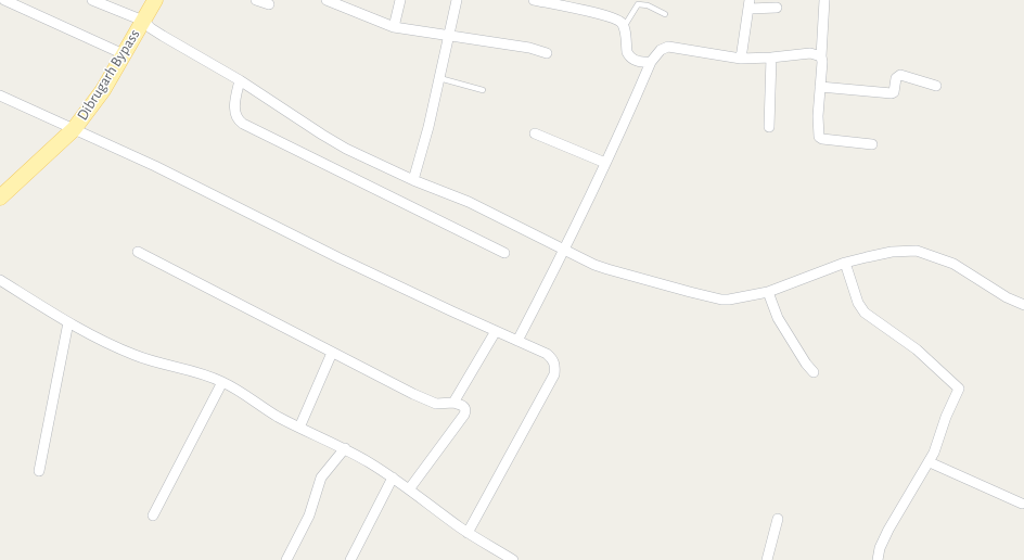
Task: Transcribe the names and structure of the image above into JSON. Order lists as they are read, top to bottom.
{
  "streets": {
    "main road": ["Dibrugarh Bypass"]
  }
}
